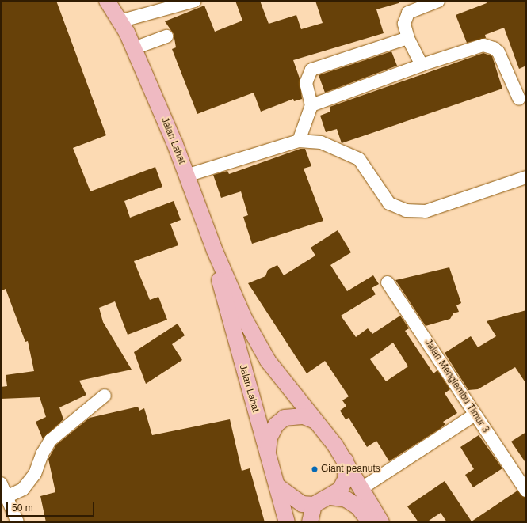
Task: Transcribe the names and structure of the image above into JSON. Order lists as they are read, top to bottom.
{
  "streets": {
    "main road": ["Jalan Lahat"],
    "street": ["Jalan Menglembu Timur 3"]
  },
  "places": ["Giant peanuts"],
  "scale_bar": "50 m"
}
